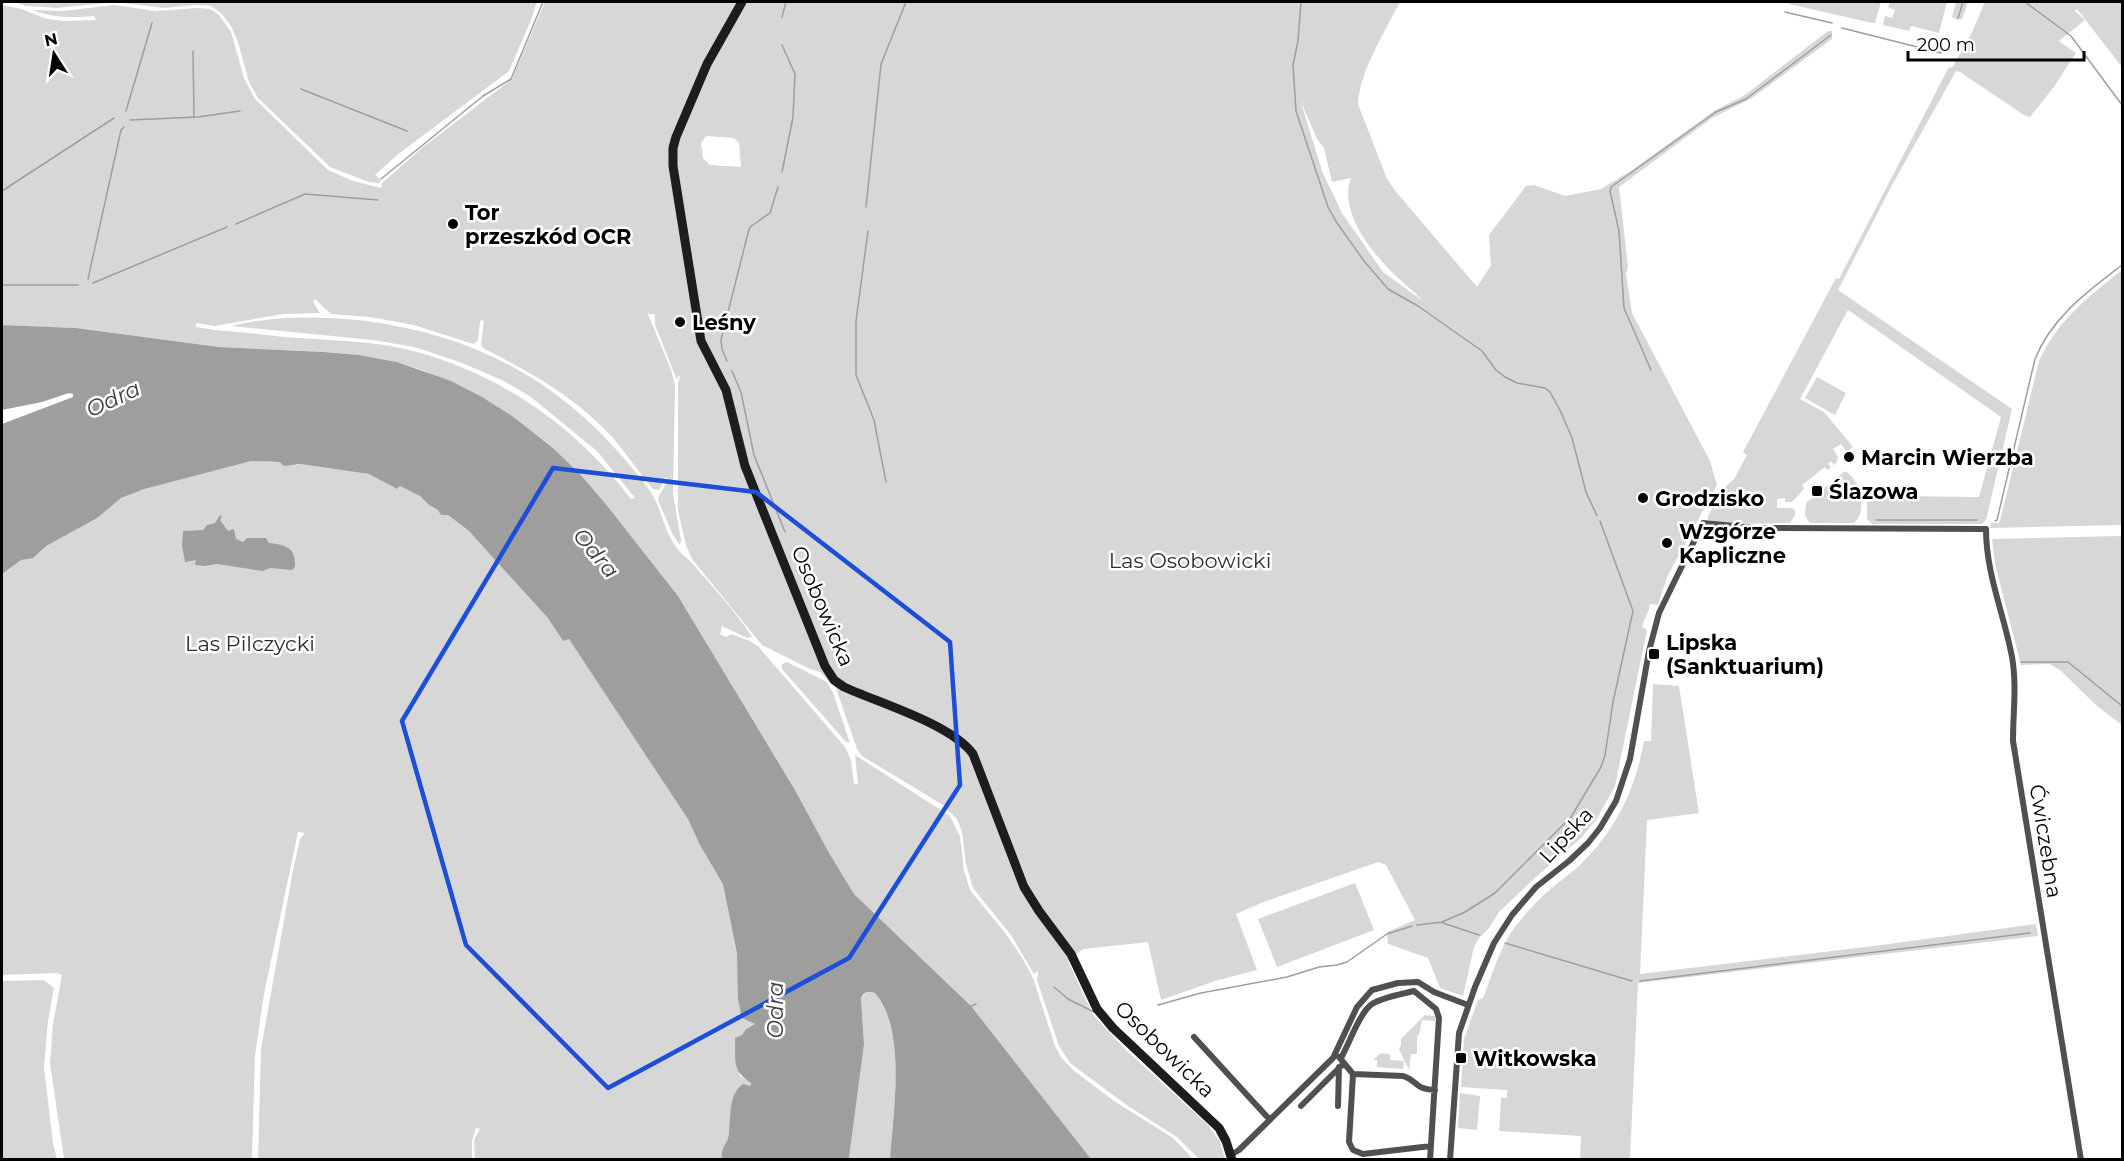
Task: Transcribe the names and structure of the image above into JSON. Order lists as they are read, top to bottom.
{
  "streets": {
    "street": ["Osobowicka", "Lipska", "Ćwiczebna"]
  },
  "crossings": [
    ["Lipska", "Ćwiczebna"]
  ],
  "water": ["Odra"],
  "parks": ["Las Osobowicki", "Las Pilczycki"],
  "places": {
    "other": [
      "Tor przeszkód OCR",
      "Leśny",
      "Marcin Wierzba",
      "Grodzisko",
      "Wzgórze Kapliczne"
    ],
    "transit": ["Ślazowa", "Lipska (Sanktuarium)", "Witkowska"]
  },
  "scale_bar": "200 m",
  "north": "top"
}
